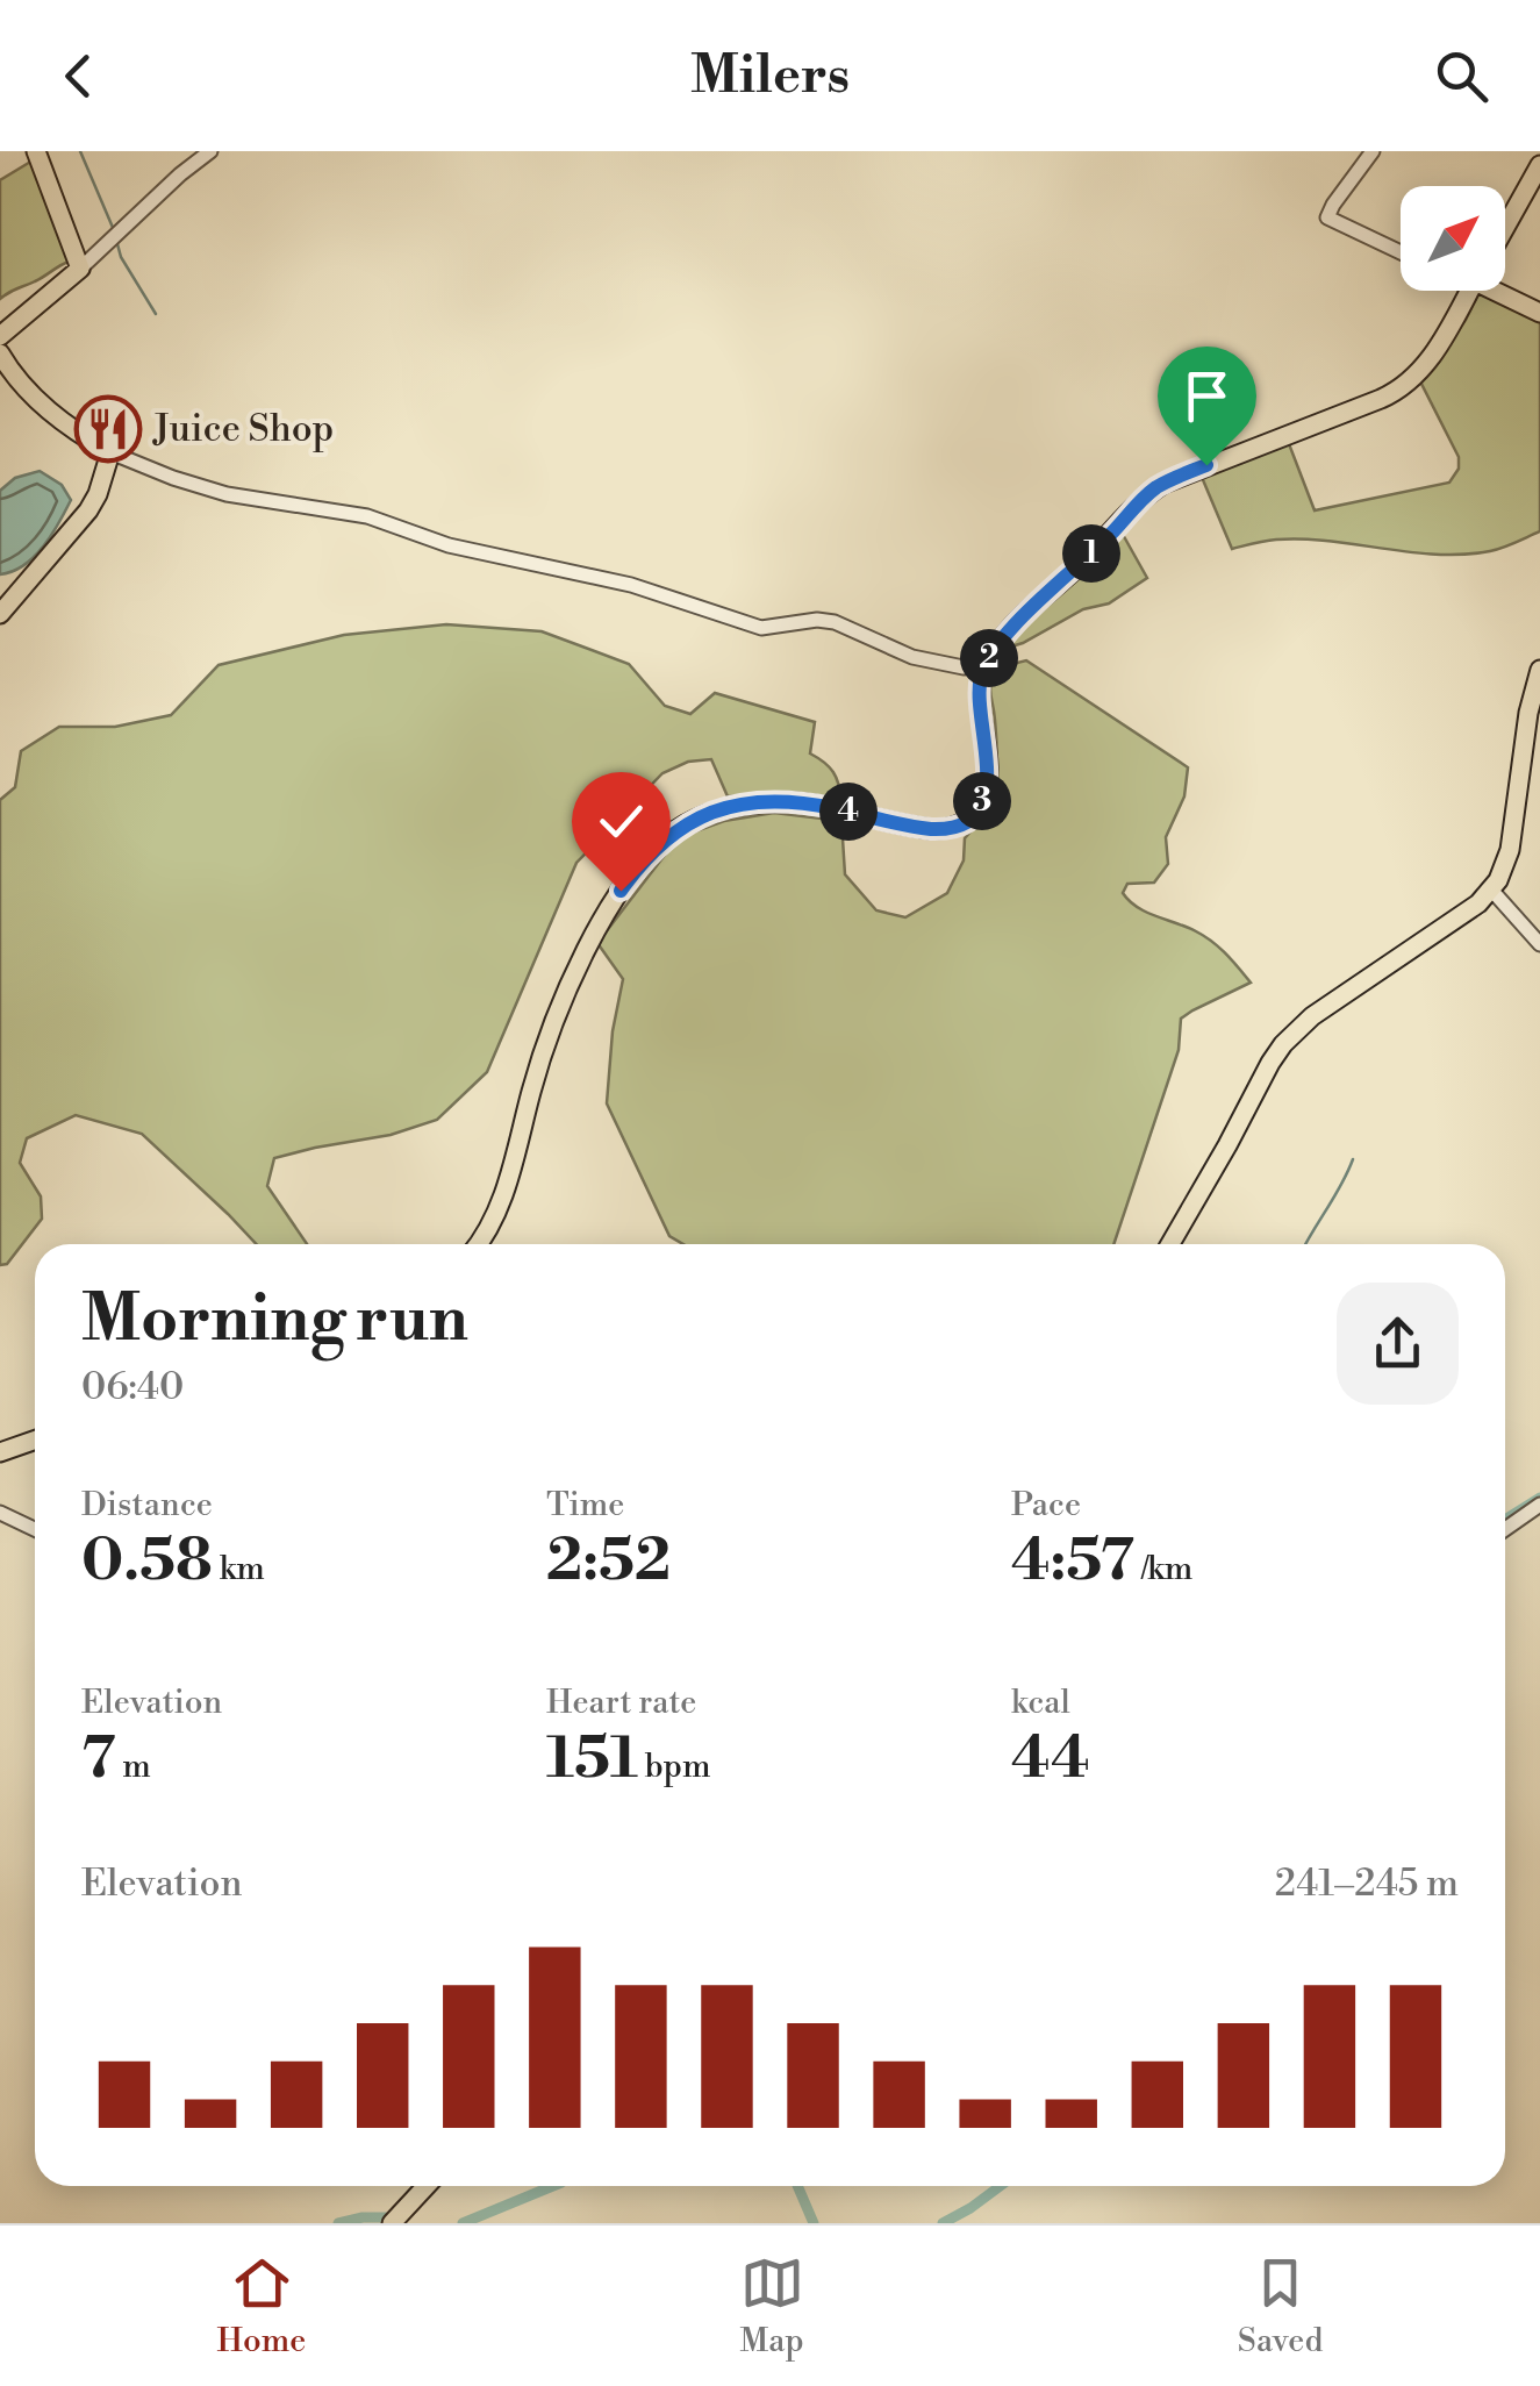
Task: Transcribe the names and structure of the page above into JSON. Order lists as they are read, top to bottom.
{
  "places": {
    "restaurant": ["Juice Shop"]
  },
  "north": "top right",
  "page": {
    "header": "Milers",
    "pins": [
      "1",
      "2",
      "3",
      "4"
    ],
    "heading": ["Morning run", "06:40"],
    "stats": [
      ["Distance", "0.58 km"],
      ["Time", "2:52"],
      ["Pace", "4:57 /km"],
      ["Elevation", "7 m"],
      ["Heart rate", "151 bpm"],
      ["kcal", "44"]
    ],
    "chart": ["Elevation", "241–245 m"],
    "tabs": ["Home", "Map", "Saved"]
  }
}
